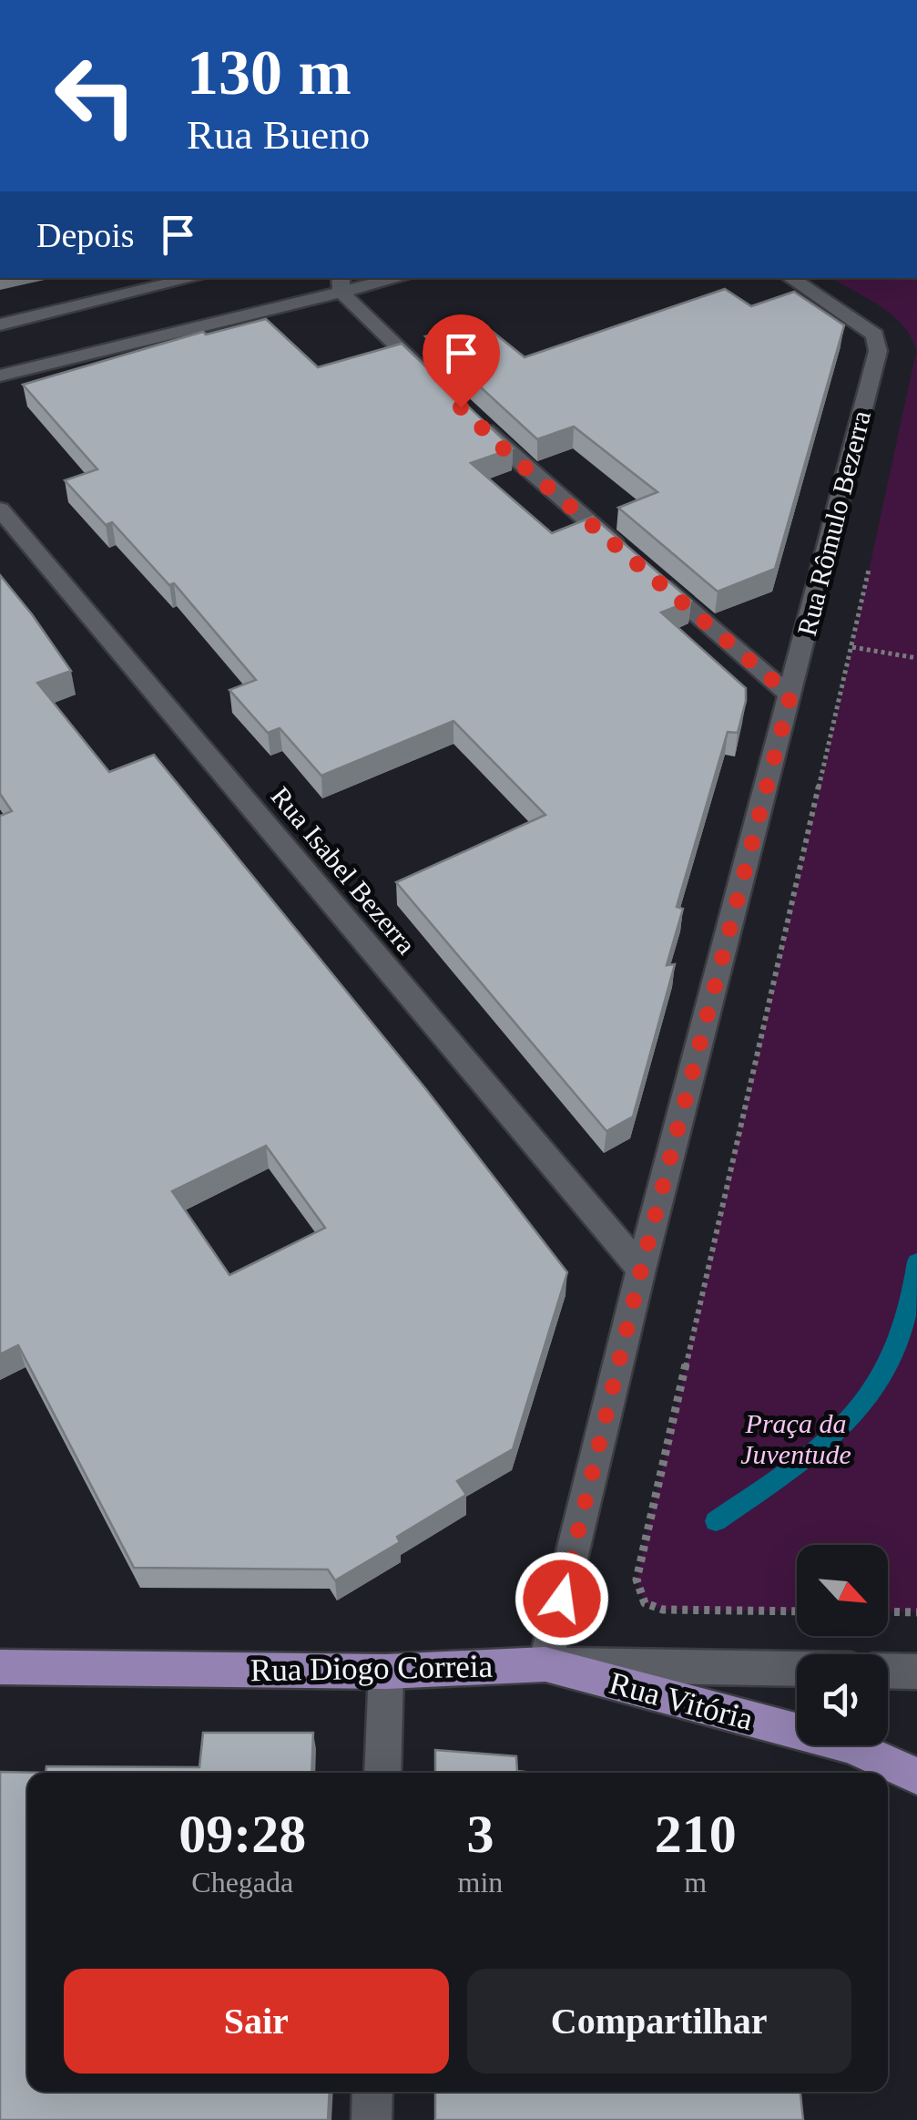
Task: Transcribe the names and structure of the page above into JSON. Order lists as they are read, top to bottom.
{
  "streets": {
    "main road": ["Rua Diogo Correia", "Rua Vitória"],
    "street": ["Rua Rômulo Bezerra", "Rua Isabel Bezerra"]
  },
  "crossings": [
    ["Rua Rômulo Bezerra", "Rua Isabel Bezerra"],
    ["Rua Rômulo Bezerra", "Rua Diogo Correia"],
    ["Rua Rômulo Bezerra", "Rua Vitória"],
    ["Rua Diogo Correia", "Rua Vitória"]
  ],
  "parks": ["Praça da Juventude"],
  "north": "bottom right",
  "page": {
    "turn": ["130 m", "Rua Bueno"],
    "then": "Depois",
    "eta": [
      "09:28",
      "Chegada",
      "3",
      "min",
      "210",
      "m"
    ],
    "buttons": ["Sair", "Compartilhar"]
  }
}
